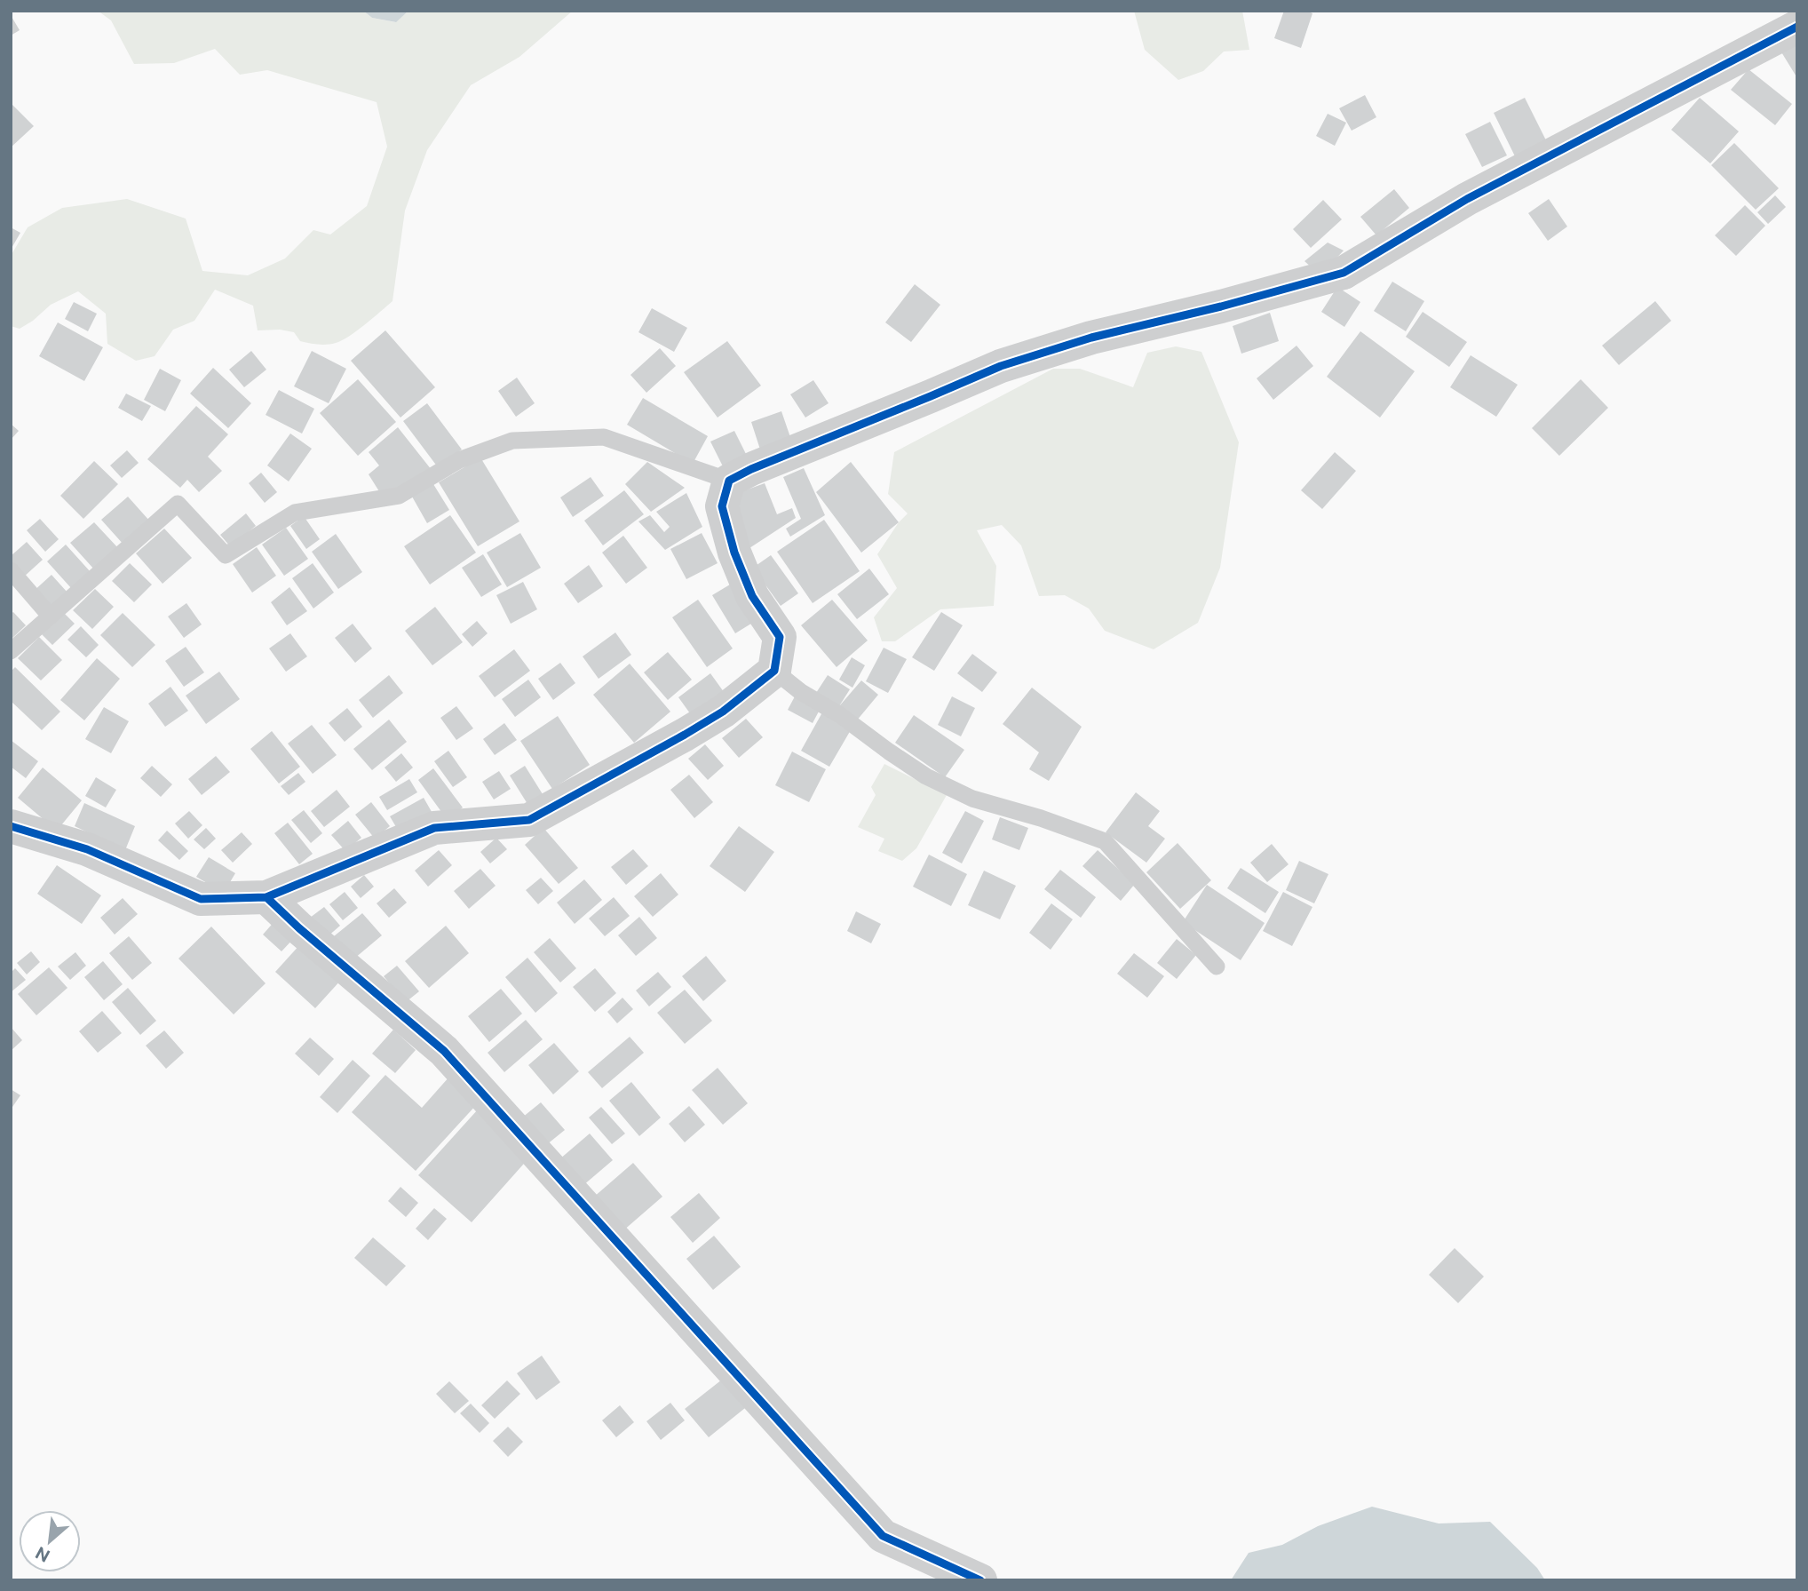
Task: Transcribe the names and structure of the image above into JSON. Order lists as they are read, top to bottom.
{
  "north": "bottom left"
}
